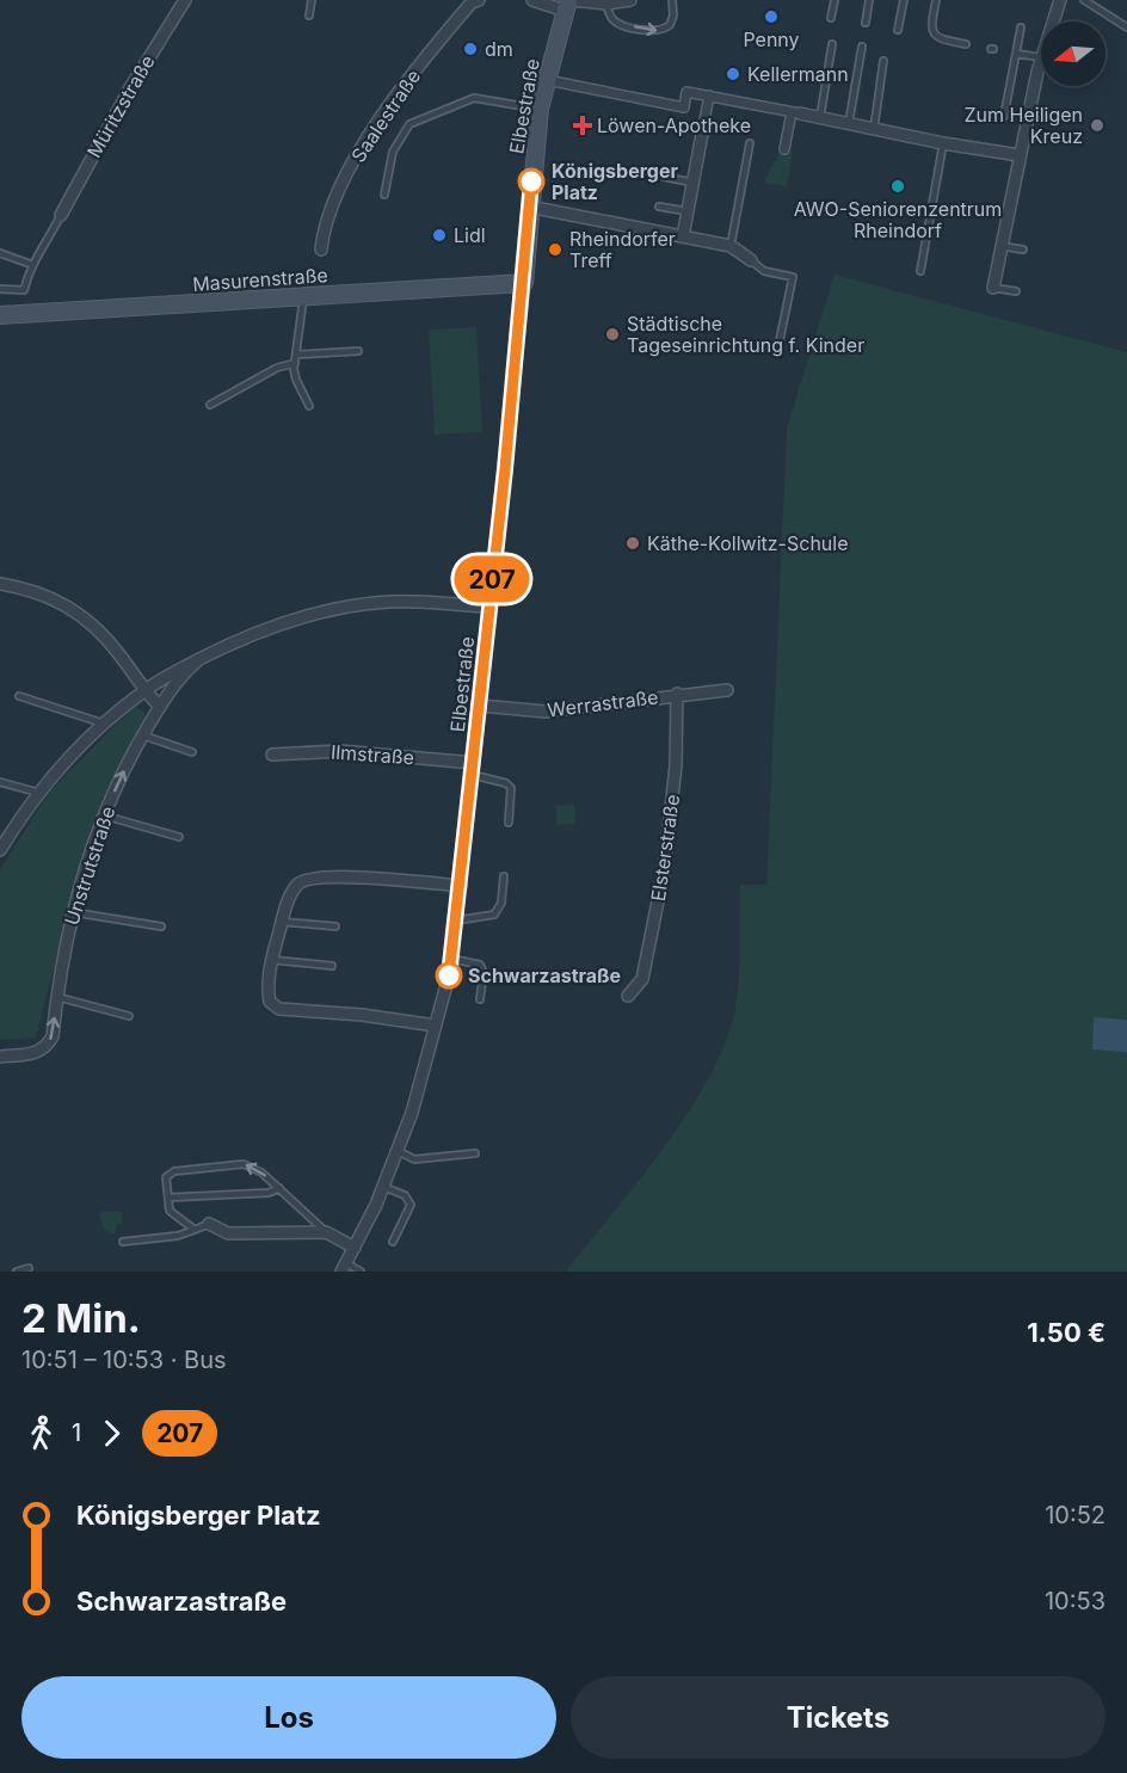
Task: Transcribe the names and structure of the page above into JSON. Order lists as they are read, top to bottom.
{
  "streets": {
    "main road": ["Elbestraße", "Masurenstraße"],
    "street": [
      "Müritzstraße",
      "Saalestraße",
      "Werrastraße",
      "Ilmstraße",
      "Elsterstraße",
      "Unstrutstraße"
    ]
  },
  "crossings": [
    ["Elbestraße", "Masurenstraße"],
    ["Elbestraße", "Werrastraße"],
    ["Elbestraße", "Ilmstraße"],
    ["Elbestraße", "Unstrutstraße"],
    ["Werrastraße", "Elsterstraße"]
  ],
  "places": {
    "other": [
      "Penny",
      "dm",
      "Kellermann",
      "Zum Heiligen Kreuz",
      "Königsberger Platz",
      "AWO-Seniorenzentrum Rheindorf",
      "Lidl",
      "Rheindorfer Treff",
      "Städtische Tageseinrichtung f. Kinder",
      "Käthe-Kollwitz-Schule",
      "Schwarzastraße"
    ],
    "health": ["Löwen-Apotheke"]
  },
  "lines": ["bus line 207"],
  "north": "left",
  "page": {
    "on_map": "207",
    "heading": ["2 Min.", "10:51 – 10:53 · Bus", "1.50 €"],
    "legs": ["1", "207"],
    "list": [
      {
        "name": "Königsberger Platz",
        "value": "10:52"
      },
      {
        "name": "Schwarzastraße",
        "value": "10:53"
      }
    ],
    "buttons": ["Los", "Tickets"]
  }
}
